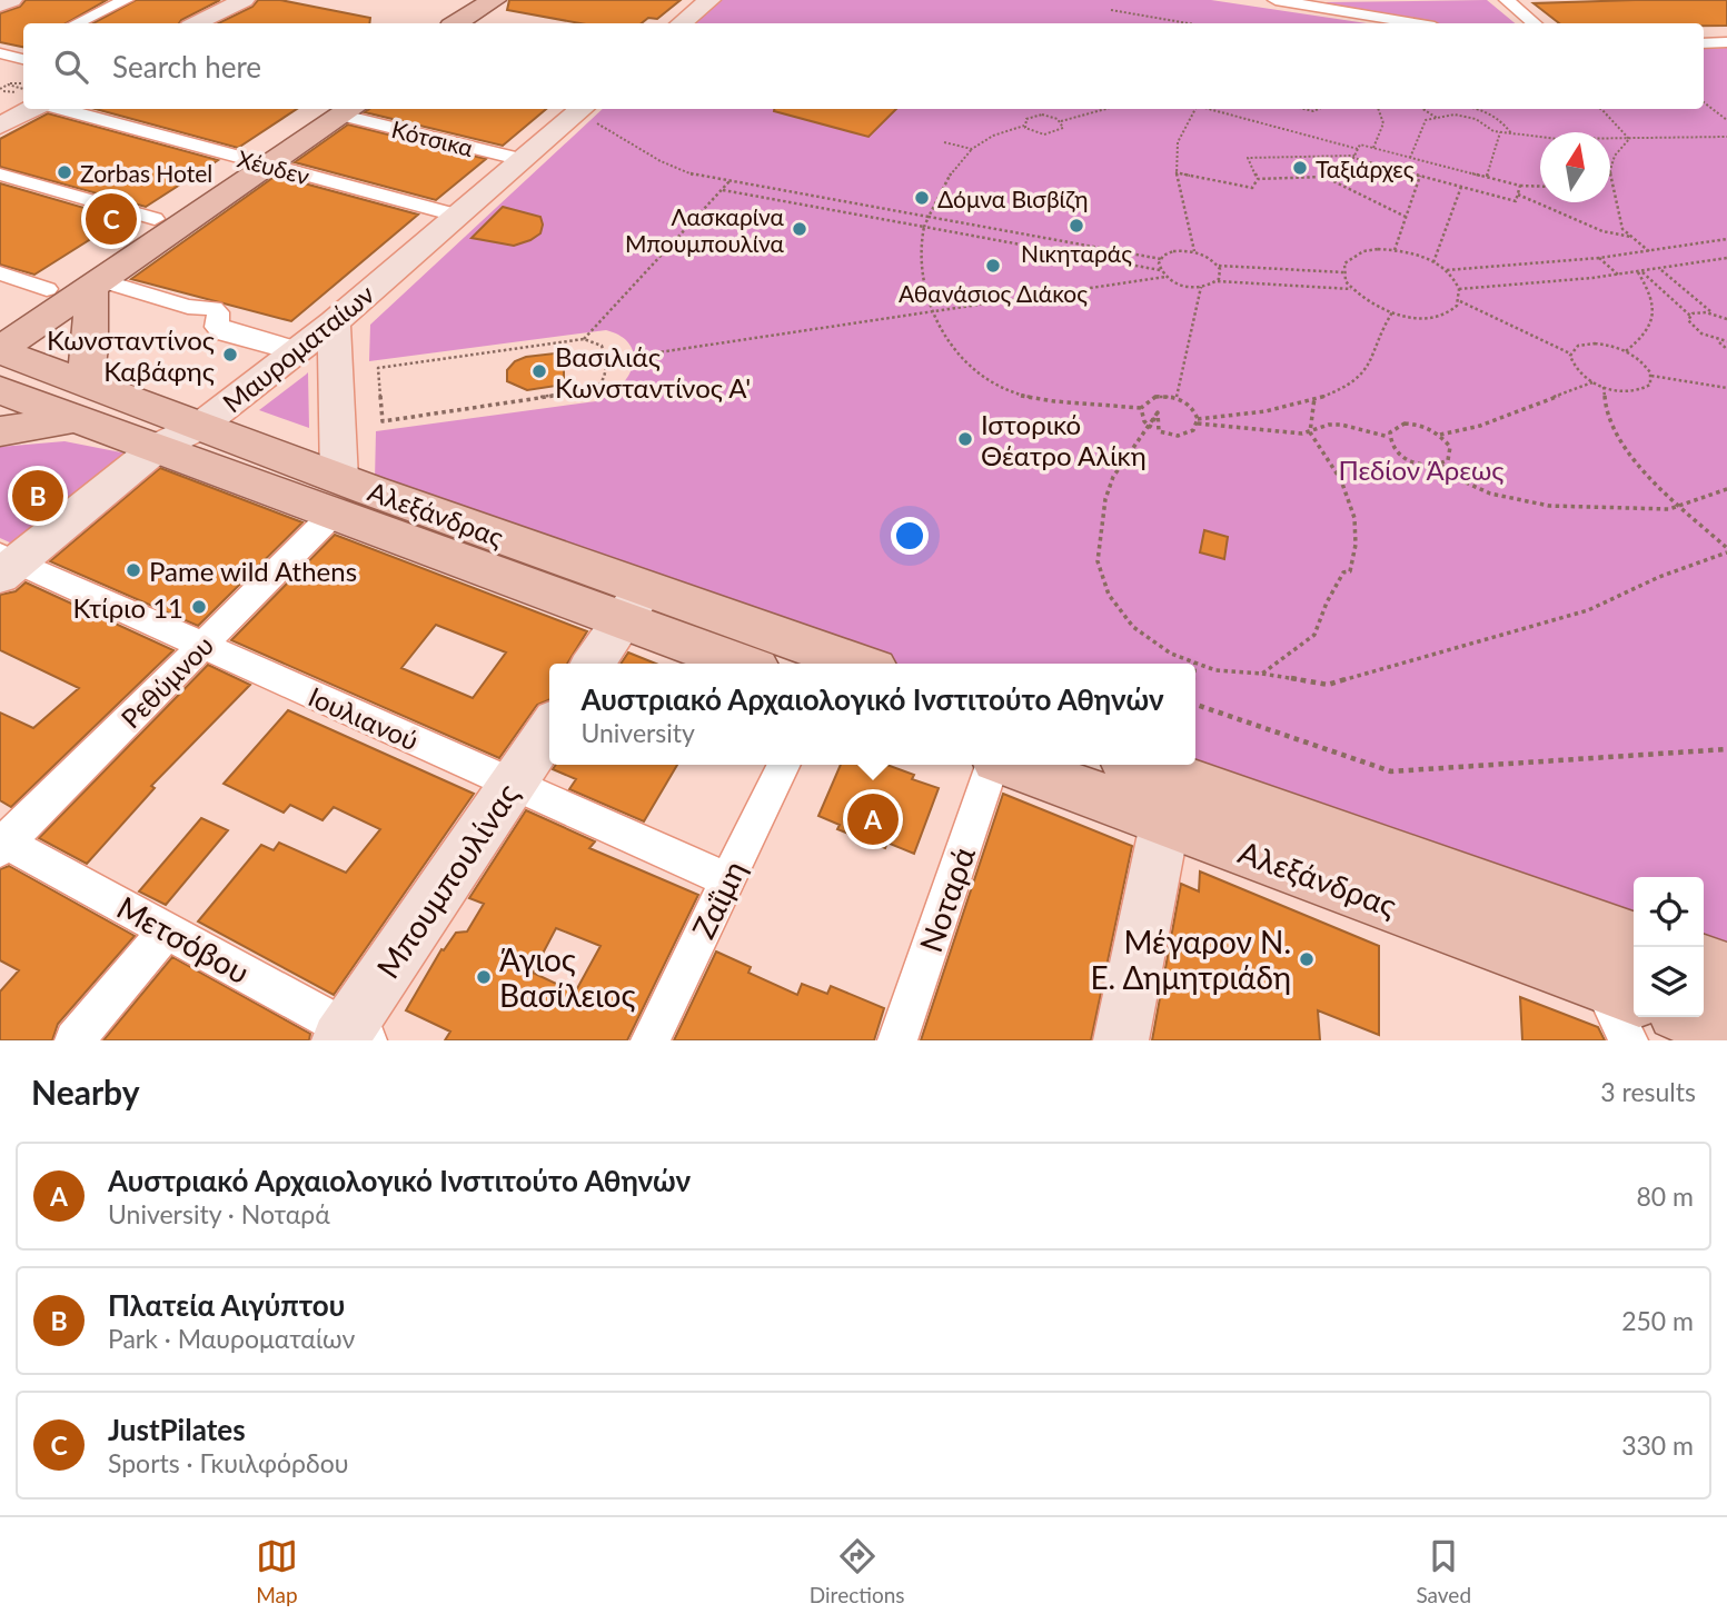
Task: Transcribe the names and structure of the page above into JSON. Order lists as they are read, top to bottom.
{
  "streets": {
    "main road": ["Μαυροματαίων", "Αλεξάνδρας", "Μπουμπουλίνας"],
    "street": [
      "Κότσικα",
      "Χέυδεν",
      "Ρεθύμνου",
      "Ιουλιανού",
      "Ζαΐμη",
      "Νοταρά",
      "Μετσόβου"
    ]
  },
  "crossings": [
    ["Κότσικα", "Μαυροματαίων"],
    ["Χέυδεν", "Μαυροματαίων"],
    ["Μαυροματαίων", "Αλεξάνδρας"],
    ["Μαυροματαίων", "Ιουλιανού"],
    ["Αλεξάνδρας", "Ρεθύμνου"],
    ["Ρεθύμνου", "Ιουλιανού"],
    ["Ρεθύμνου", "Μετσόβου"],
    ["Ιουλιανού", "Μπουμπουλίνας"],
    ["Ιουλιανού", "Ζαΐμη"],
    ["Μπουμπουλίνας", "Μετσόβου"]
  ],
  "parks": ["Πεδίον Άρεως"],
  "places": [
    "Ταξιάρχες",
    "Zorbas Hotel",
    "Δόμνα Βισβίζη",
    "Νικηταράς",
    "Λασκαρίνα Μπουμπουλίνα",
    "Αθανάσιος Διάκος",
    "Κωνσταντίνος Καβάφης",
    "Βασιλιάς Κωνσταντίνος Α'",
    "Ιστορικό Θέατρο Αλίκη",
    "Pame wild Athens",
    "Κτίριο 11",
    "Μέγαρον Ν. Ε. Δημητριάδη",
    "Άγιος Βασίλειος"
  ],
  "north": "top",
  "page": {
    "search": "Search here",
    "pins": ["C", "B", "A"],
    "popup": ["Αυστριακό Αρχαιολογικό Ινστιτούτο Αθηνών", "University"],
    "heading": ["Nearby", "3 results"],
    "list": [
      {
        "mark": "A",
        "name": "Αυστριακό Αρχαιολογικό Ινστιτούτο Αθηνών",
        "note": "University · Νοταρά",
        "value": "80 m"
      },
      {
        "mark": "B",
        "name": "Πλατεία Αιγύπτου",
        "note": "Park · Μαυροματαίων",
        "value": "250 m"
      },
      {
        "mark": "C",
        "name": "JustPilates",
        "note": "Sports · Γκυιλφόρδου",
        "value": "330 m"
      }
    ],
    "nav": ["Map", "Directions", "Saved"]
  }
}
